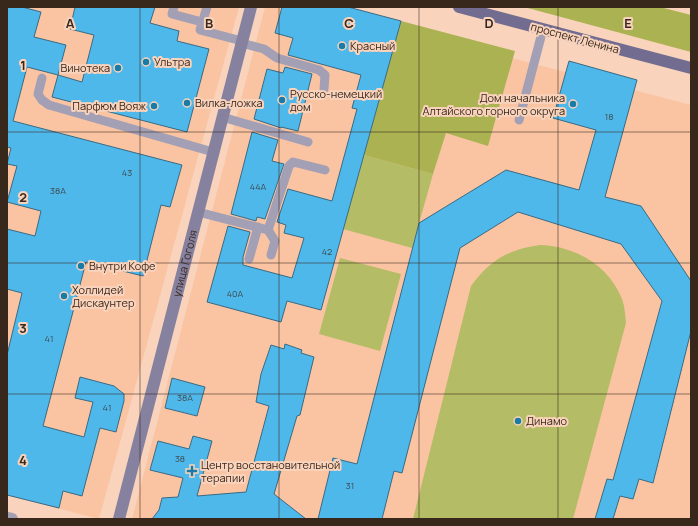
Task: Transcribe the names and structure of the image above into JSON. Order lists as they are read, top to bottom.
{
  "streets": {
    "main road": ["проспект Ленина"],
    "street": ["улица Гоголя"]
  },
  "places": {
    "other": [
      "Красный",
      "Ультра",
      "Винотека",
      "Русско-немецкий дом",
      "Вилка-ложка",
      "Дом начальника Алтайского горного округа",
      "Парфюм Вояж",
      "Внутри Кофе",
      "Холлидей Дискаунтер",
      "Динамо"
    ],
    "health": ["Центр восстановительной терапии"]
  },
  "house_numbers": [
    "18",
    "43",
    "44А",
    "38А",
    "42",
    "40А",
    "41",
    "38А",
    "41",
    "38",
    "31"
  ],
  "grid": {
    "columns": [
      "A",
      "B",
      "C",
      "D",
      "E"
    ],
    "rows": [
      "1",
      "2",
      "3",
      "4"
    ]
  }
}
